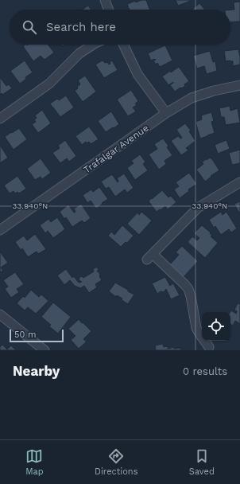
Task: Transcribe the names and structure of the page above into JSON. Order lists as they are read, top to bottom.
{
  "streets": {
    "street": ["Trafalgar Avenue"]
  },
  "scale_bar": "50 m",
  "page": {
    "search": "Search here",
    "scale": "50 m",
    "heading": ["Nearby", "0 results"],
    "nav": ["Map", "Directions", "Saved"]
  },
  "coordinates": ["33.940°N"]
}
